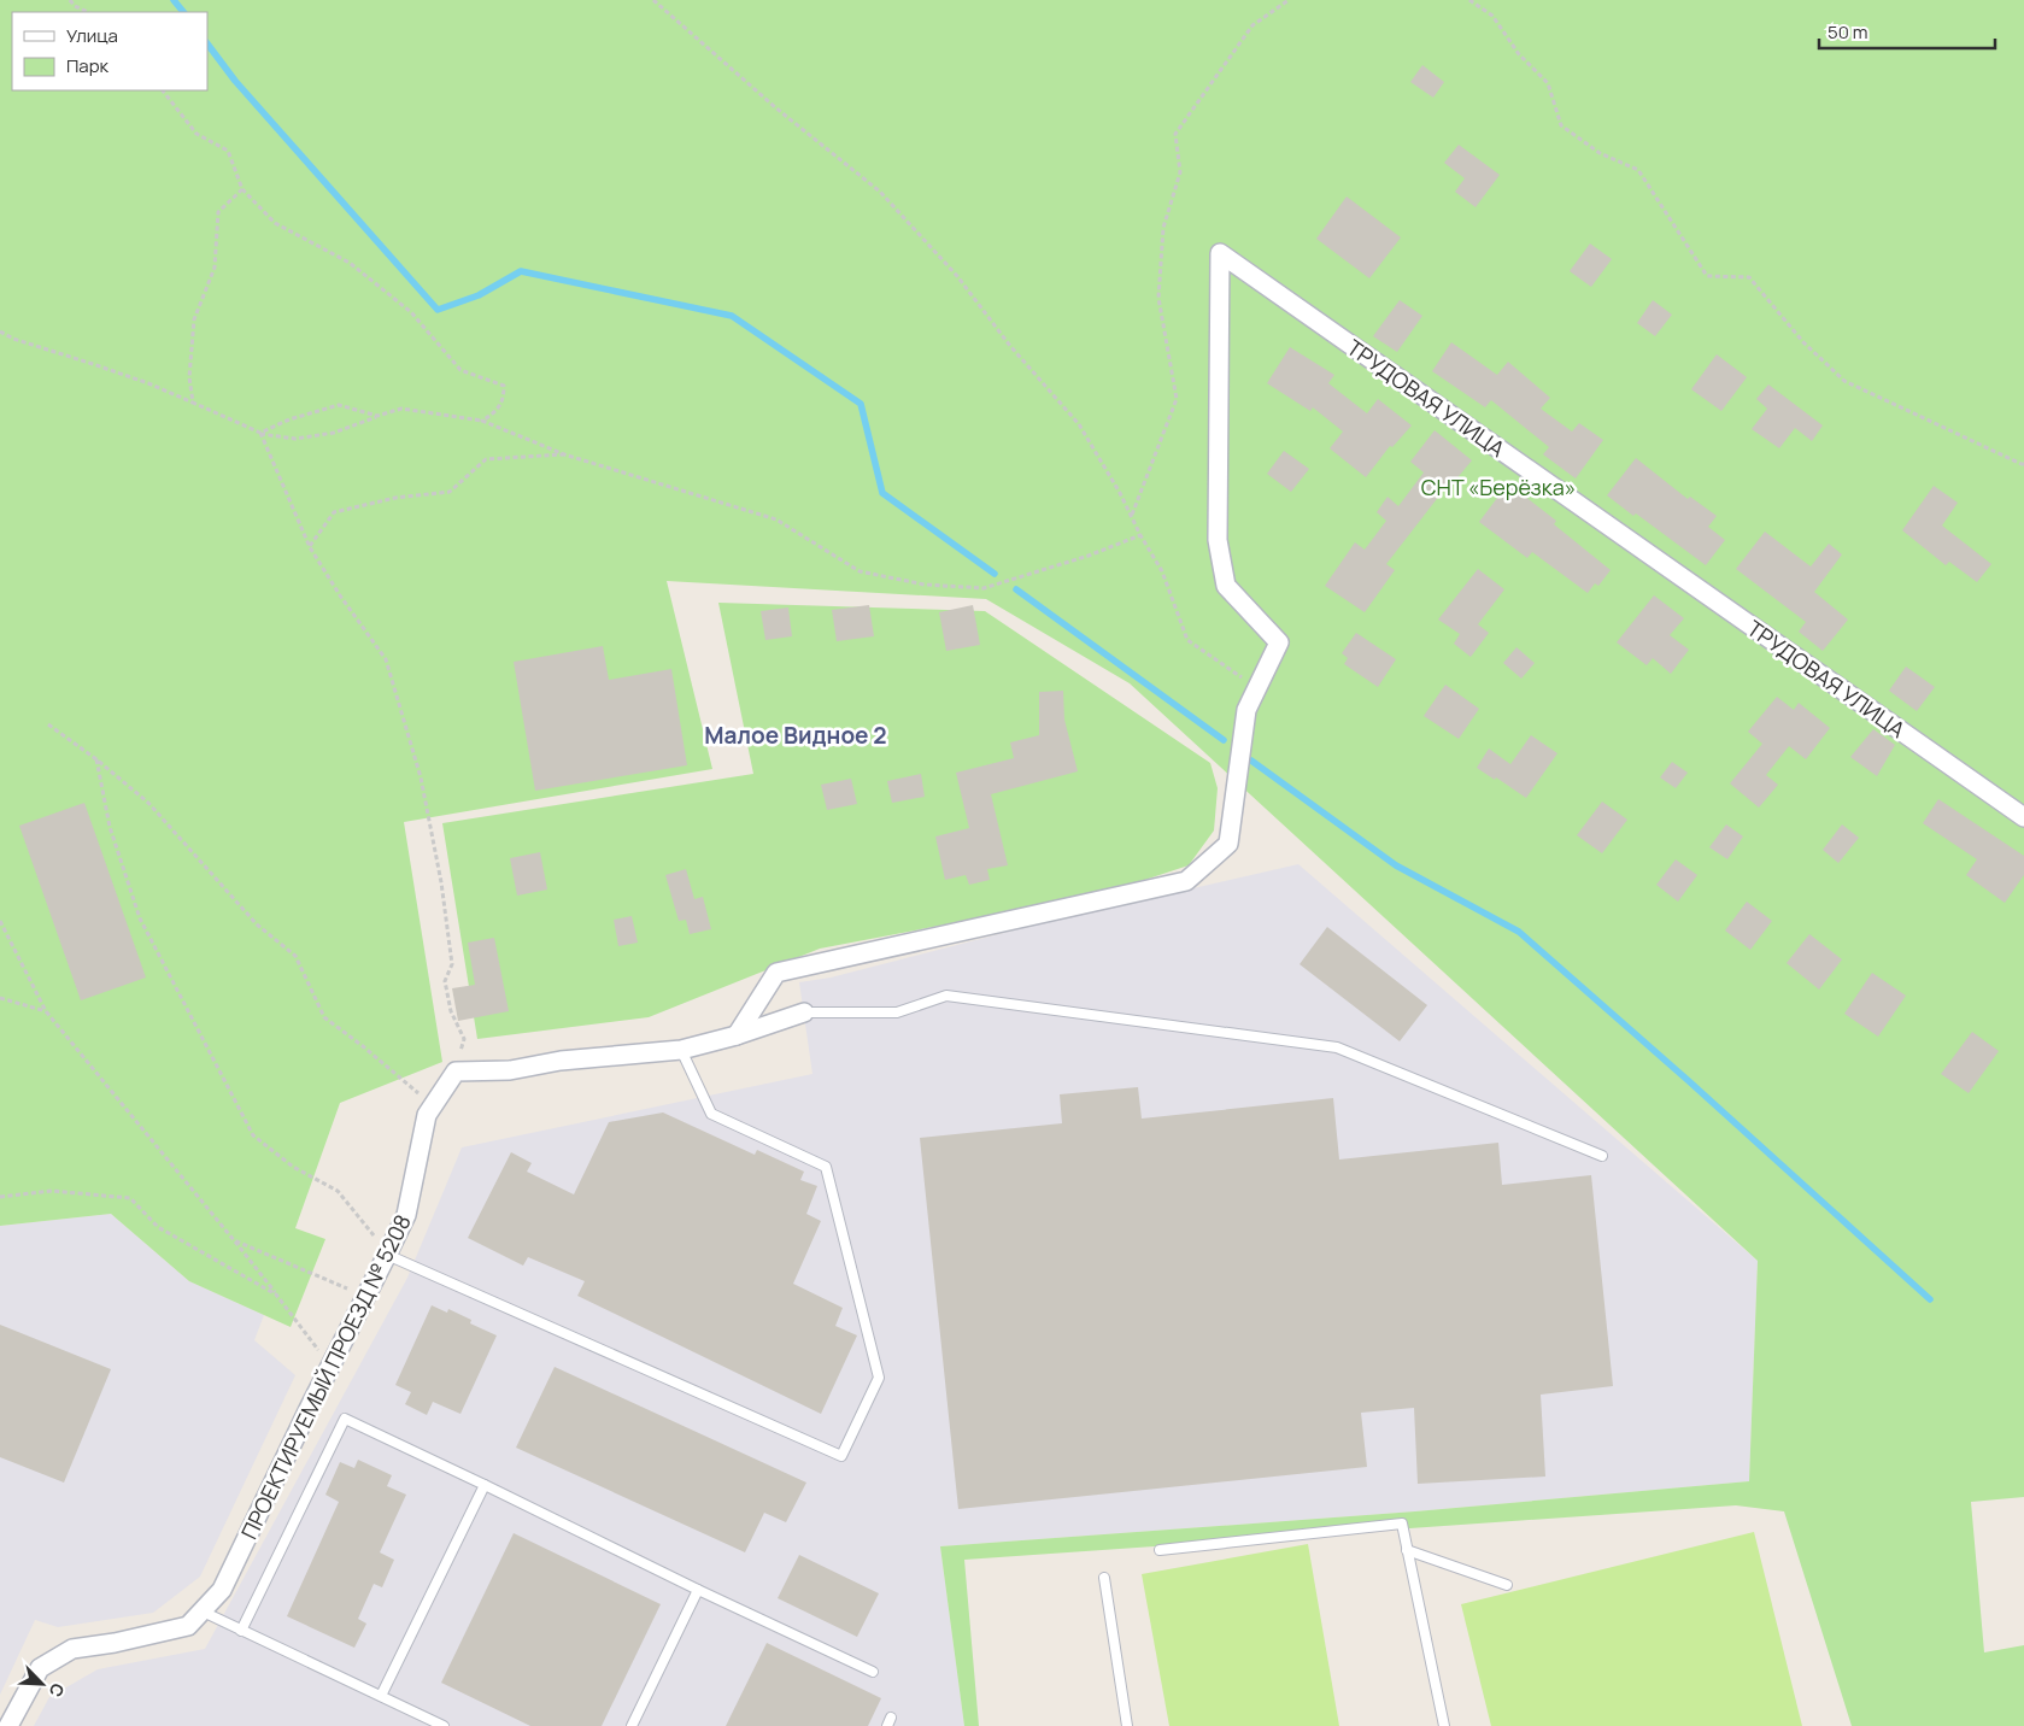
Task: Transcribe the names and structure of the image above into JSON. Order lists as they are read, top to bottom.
{
  "streets": {
    "street": ["ТРУДОВАЯ УЛИЦА", "ПРОЕКТИРУЕМЫЙ ПРОЕЗД № 5208"]
  },
  "districts": ["Малое Видное 2"],
  "parks": ["СНТ «Берёзка»"],
  "legend": ["Улица", "Парк"],
  "scale_bar": "50 m",
  "north": "bottom right"
}
